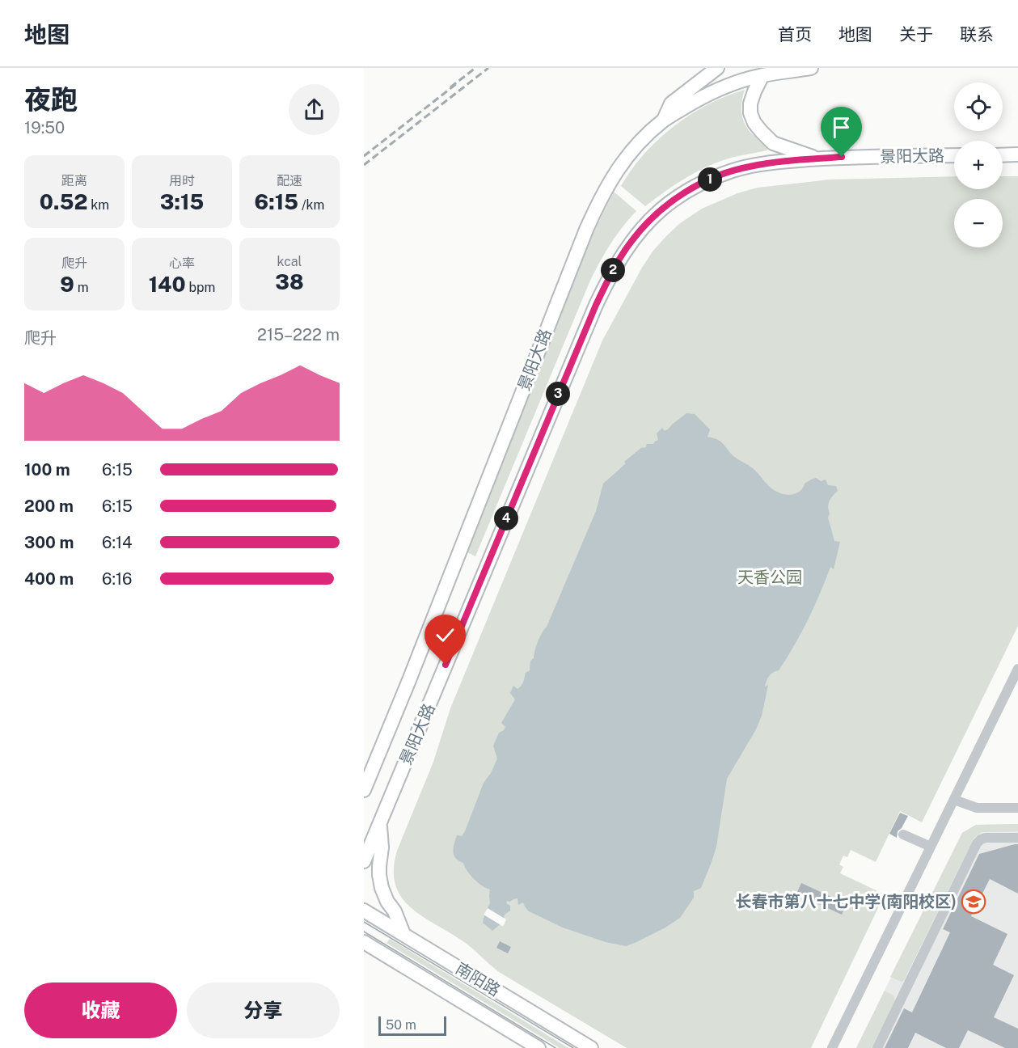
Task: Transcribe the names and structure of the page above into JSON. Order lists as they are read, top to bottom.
{
  "streets": {
    "main road": ["景阳大路", "南阳路"]
  },
  "parks": ["天香公园"],
  "places": {
    "school or university": ["长春市第八十七中学(南阳校区)"]
  },
  "scale_bar": "50 m",
  "page": {
    "header": "地图",
    "nav": [
      "首页",
      "地图",
      "关于",
      "联系"
    ],
    "heading": ["夜跑", "19:50"],
    "map_buttons": ["+", "−"],
    "stats": [
      ["距离", "0.52 km"],
      ["用时", "3:15"],
      ["配速", "6:15 /km"],
      ["爬升", "9 m"],
      ["心率", "140 bpm"],
      ["kcal", "38"]
    ],
    "pins": [
      "1",
      "2",
      "3",
      "4"
    ],
    "chart": ["爬升", "215–222 m"],
    "list": [
      {
        "name": "100 m",
        "note": "6:15"
      },
      {
        "name": "200 m",
        "note": "6:15"
      },
      {
        "name": "300 m",
        "note": "6:14"
      },
      {
        "name": "400 m",
        "note": "6:16"
      }
    ],
    "buttons": ["收藏", "分享"],
    "scale": "50 m"
  }
}
